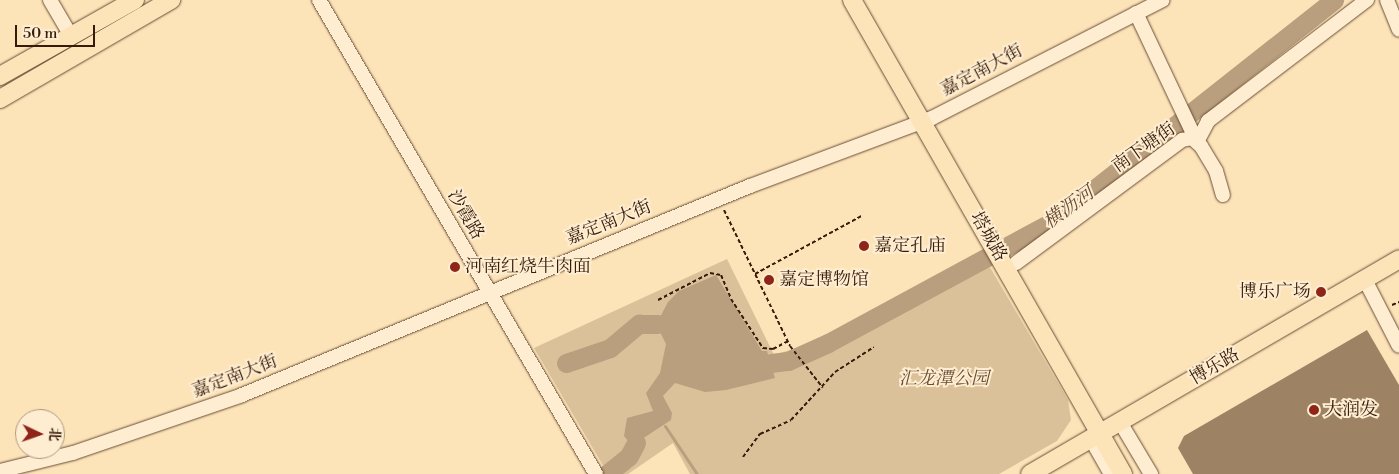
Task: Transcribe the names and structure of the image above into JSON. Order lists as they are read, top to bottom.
{
  "streets": {
    "main road": ["塔城路", "博乐路"],
    "street": ["嘉定南大街", "南下塘街", "沙霞路"]
  },
  "crossings": [
    ["嘉定南大街", "沙霞路"],
    ["嘉定南大街", "塔城路"],
    ["南下塘街", "塔城路"],
    ["塔城路", "博乐路"]
  ],
  "water": ["横沥河"],
  "parks": ["汇龙潭公园"],
  "places": [
    "嘉定孔庙",
    "河南红烧牛肉面",
    "嘉定博物馆",
    "博乐广场",
    "大润发"
  ],
  "scale_bar": "50 m",
  "north": "right"
}
